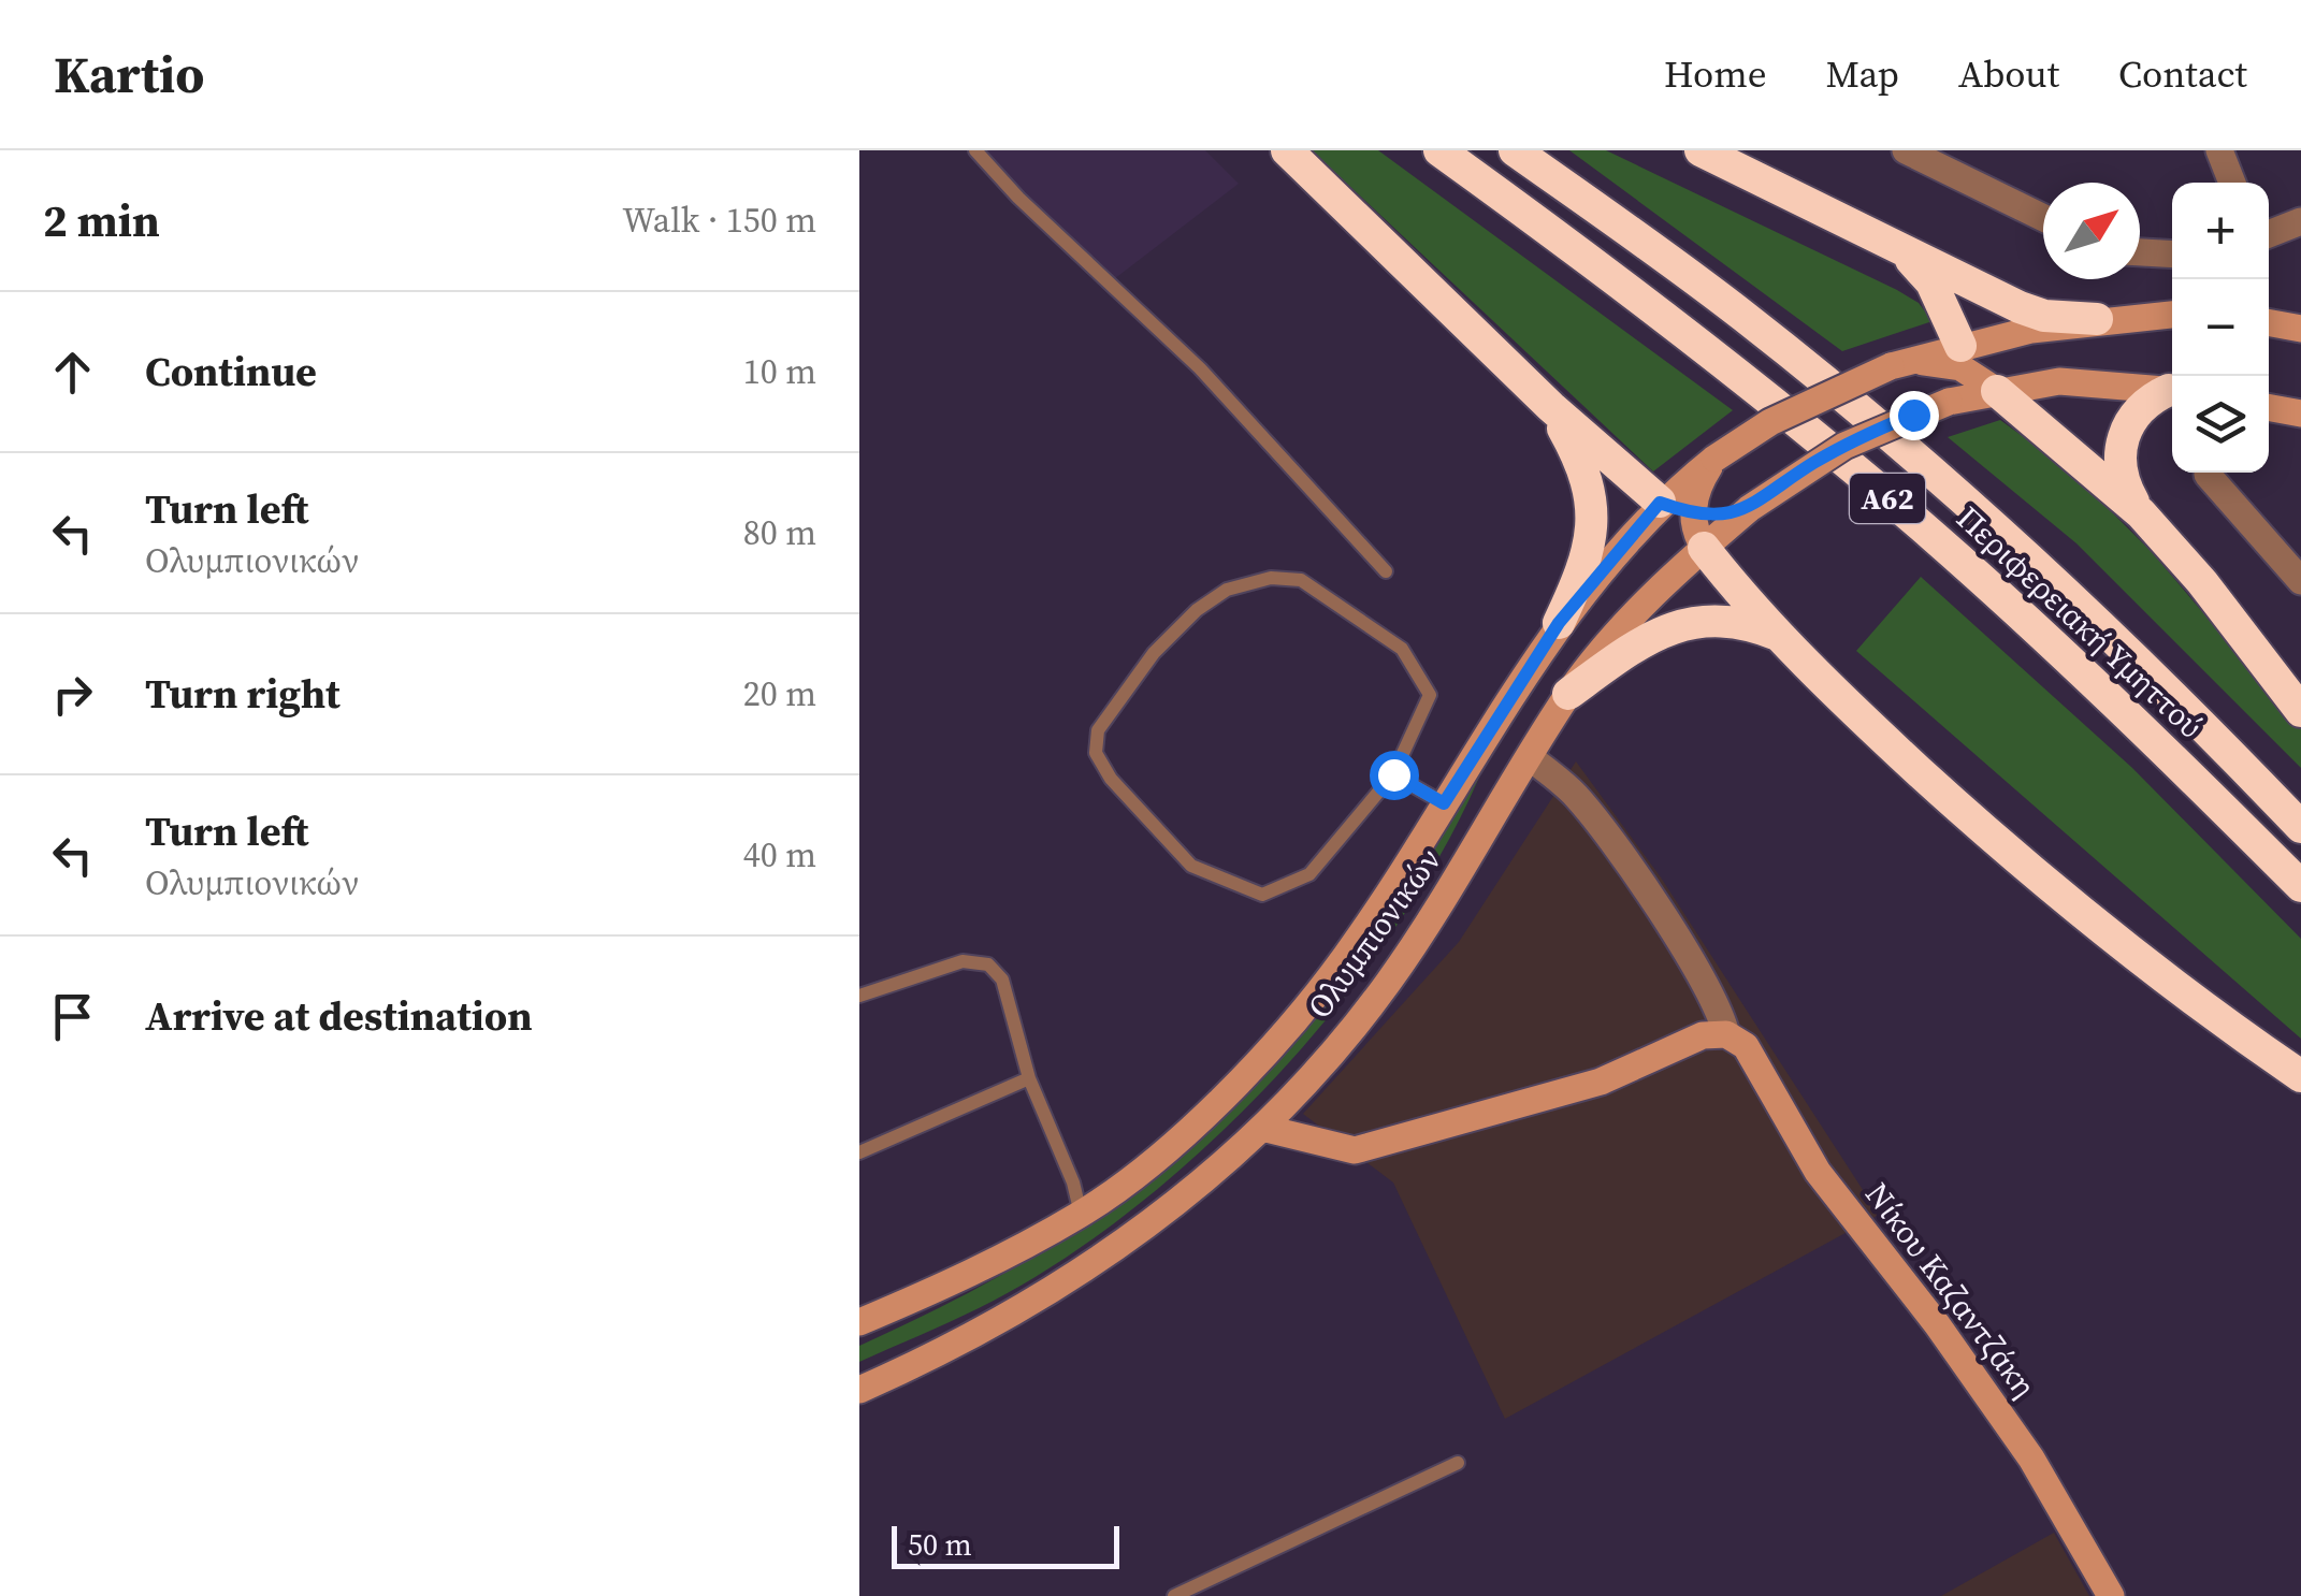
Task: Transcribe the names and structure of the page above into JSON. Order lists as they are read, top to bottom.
{
  "streets": {
    "highway": ["Α62", "Περιφερειακή Υμηττού"],
    "main road": ["Ολυμπιονικών", "Νίκου Καζαντζάκη"]
  },
  "scale_bar": "50 m",
  "north": "top right",
  "page": {
    "header": "Kartio",
    "nav": [
      "Home",
      "Map",
      "About",
      "Contact"
    ],
    "heading": ["2 min", "Walk · 150 m"],
    "map_buttons": ["+", "−"],
    "list": [
      ["Continue", "10 m"],
      ["Turn left", "Ολυμπιονικών", "80 m"],
      ["Turn right", "20 m"],
      ["Turn left", "Ολυμπιονικών", "40 m"],
      "Arrive at destination"
    ],
    "scale": "50 m"
  }
}
